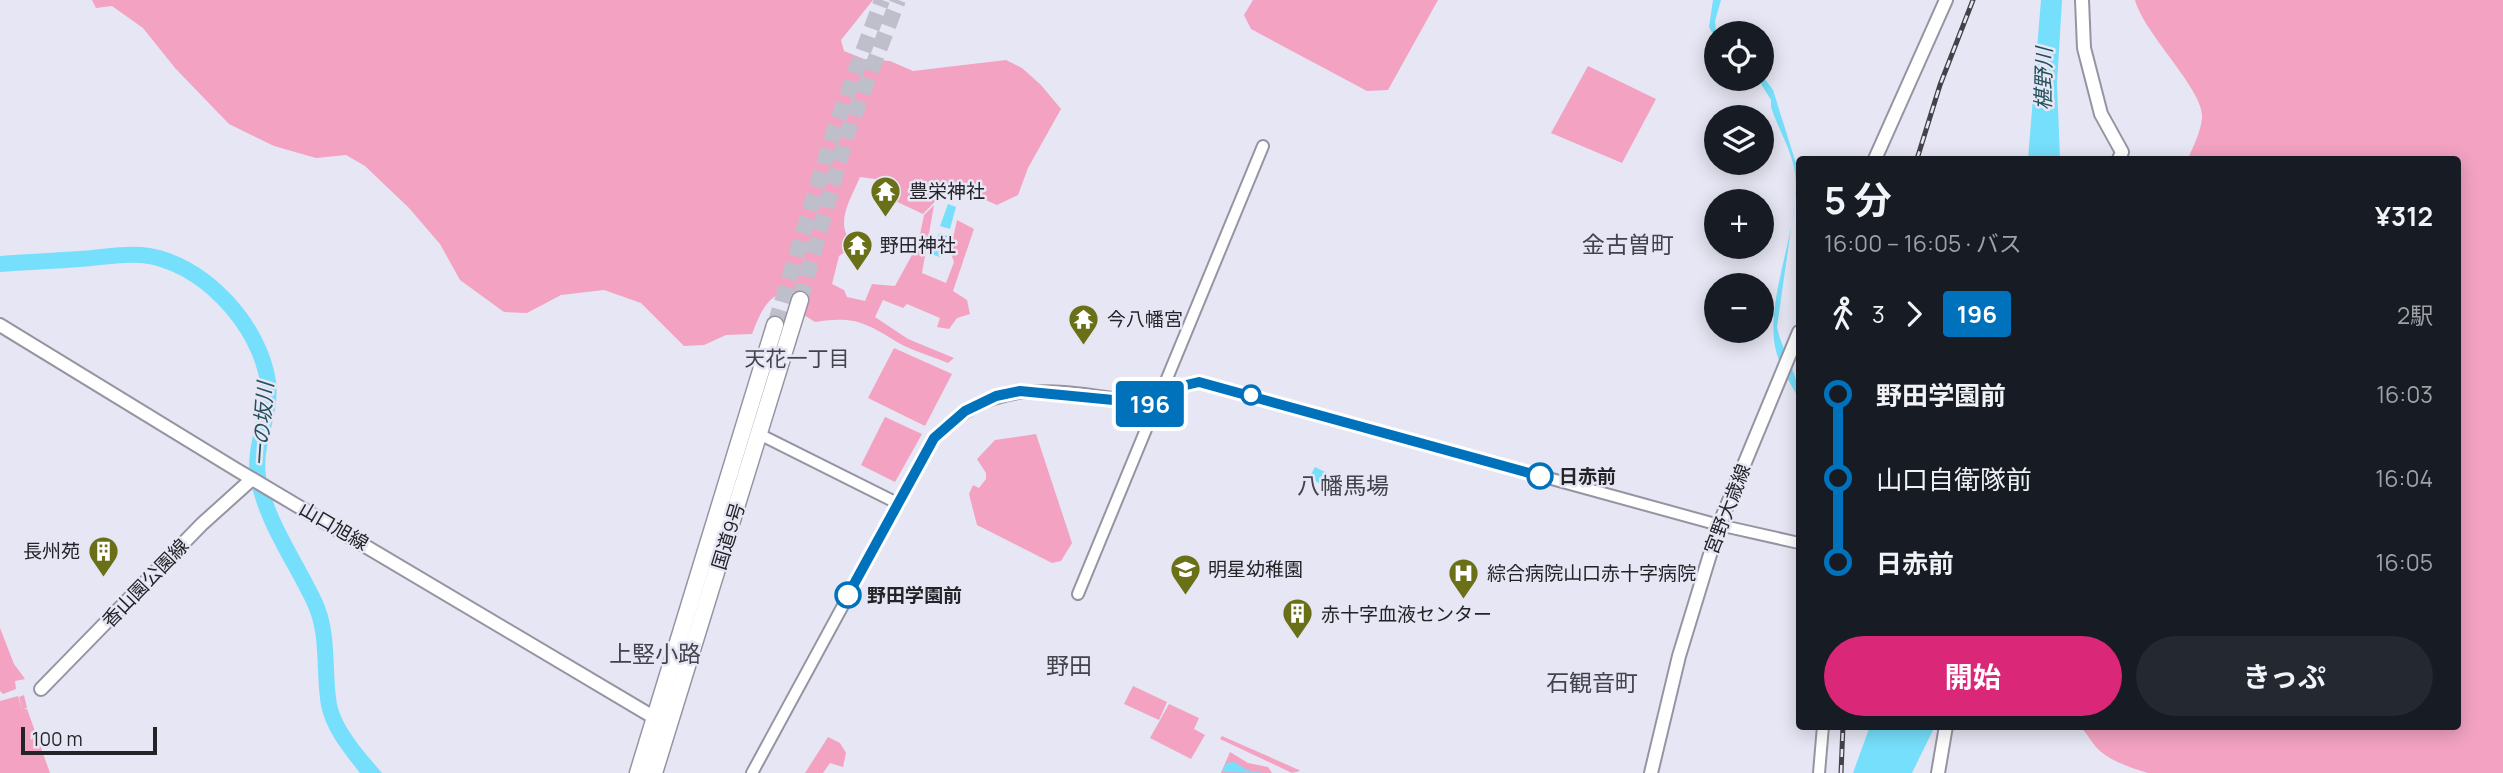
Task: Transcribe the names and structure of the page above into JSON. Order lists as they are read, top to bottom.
{
  "streets": {
    "highway": ["国道9号"],
    "main road": ["宮野大歳線", "山口旭線", "香山園公園線"]
  },
  "crossings": [
    ["山口旭線", "国道9号"],
    ["山口旭線", "香山園公園線"]
  ],
  "districts": [
    "金古曽町",
    "天花一丁目",
    "八幡馬場",
    "上竪小路",
    "野田",
    "石観音町"
  ],
  "water": ["椹野川", "一の坂川"],
  "places": {
    "temple": ["豊栄神社", "野田神社", "今八幡宮"],
    "other": ["日赤前", "野田学園前"],
    "building": ["長州苑", "赤十字血液センター"],
    "school or university": ["明星幼稚園"],
    "hospital": ["綜合病院山口赤十字病院"]
  },
  "lines": ["bus line 196"],
  "scale_bar": "100 m",
  "page": {
    "on_map": "196",
    "map_buttons": ["+", "−"],
    "heading": ["5 分", "16:00 – 16:05 · バス", "¥312"],
    "legs": ["3", "196", "2駅"],
    "list": [
      {
        "name": "野田学園前",
        "value": "16:03"
      },
      {
        "name": "山口自衛隊前",
        "value": "16:04"
      },
      {
        "name": "日赤前",
        "value": "16:05"
      }
    ],
    "buttons": ["開始", "きっぷ"],
    "scale": "100 m"
  }
}
